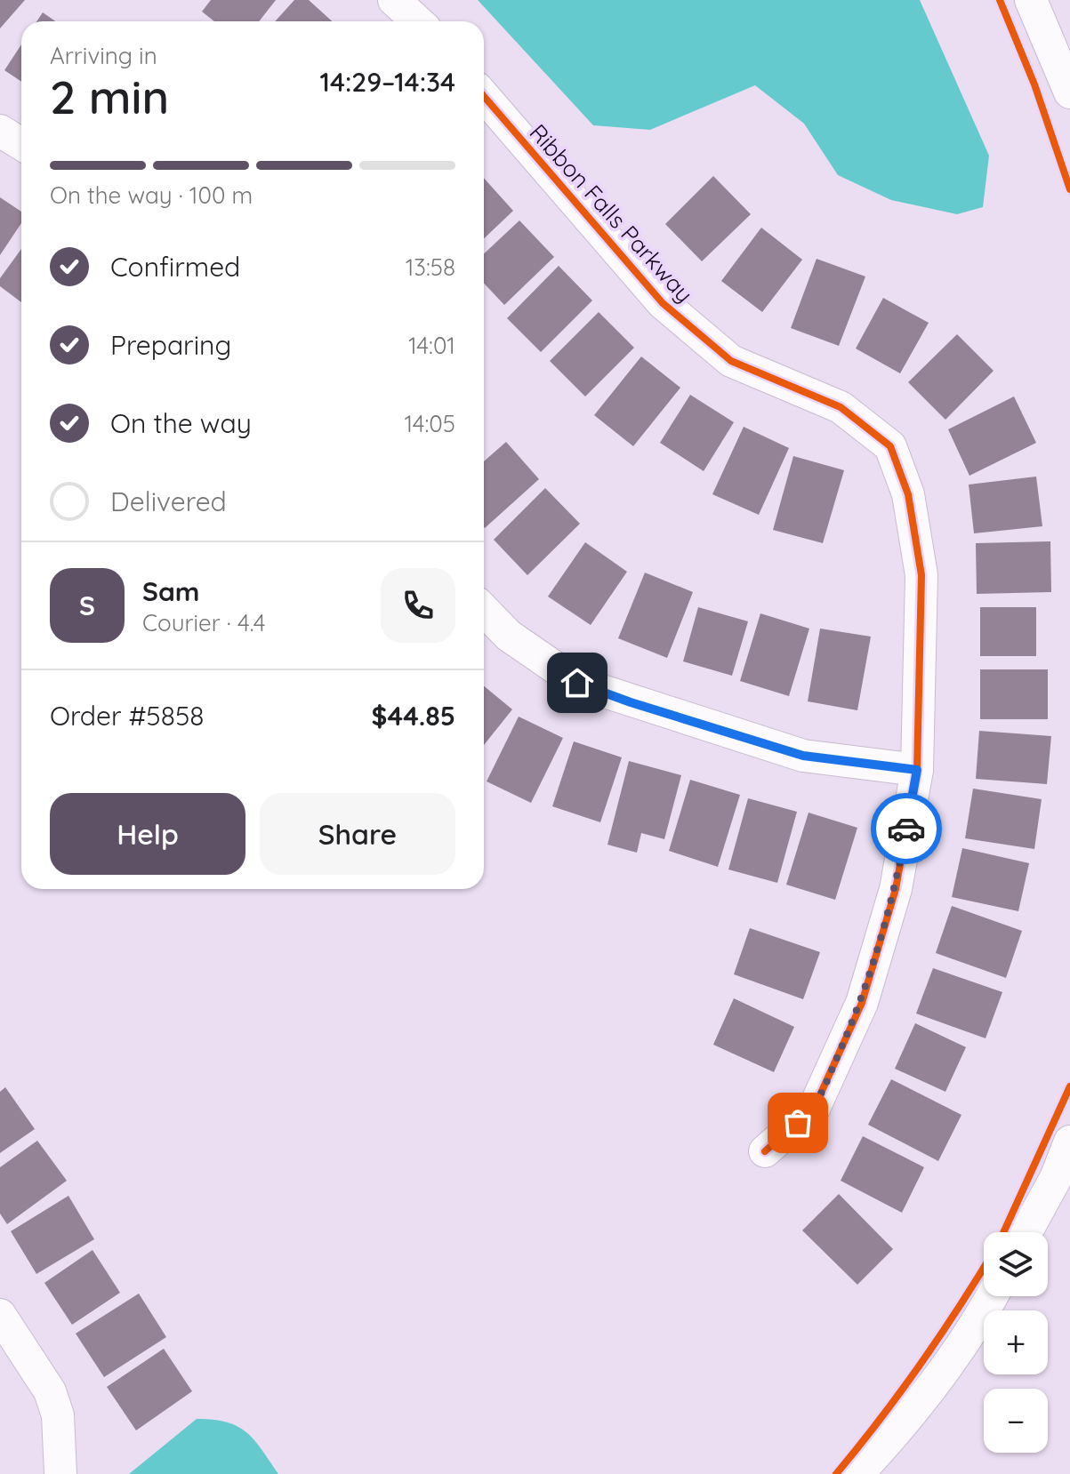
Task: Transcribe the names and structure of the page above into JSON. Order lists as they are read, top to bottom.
{
  "streets": {
    "street": ["Ribbon Falls Parkway"]
  },
  "page": {
    "heading": ["2 min", "Arriving in", "14:29–14:34"],
    "panel": [
      "Sam",
      "Courier · 4.4",
      "Order #5858",
      "$44.85"
    ],
    "bar": "On the way · 100 m",
    "list": [
      ["Confirmed", "13:58"],
      ["Preparing", "14:01"],
      ["On the way", "14:05"],
      "Delivered"
    ],
    "round": "S",
    "buttons": ["Help", "Share"],
    "map_buttons": ["+", "−"]
  }
}
